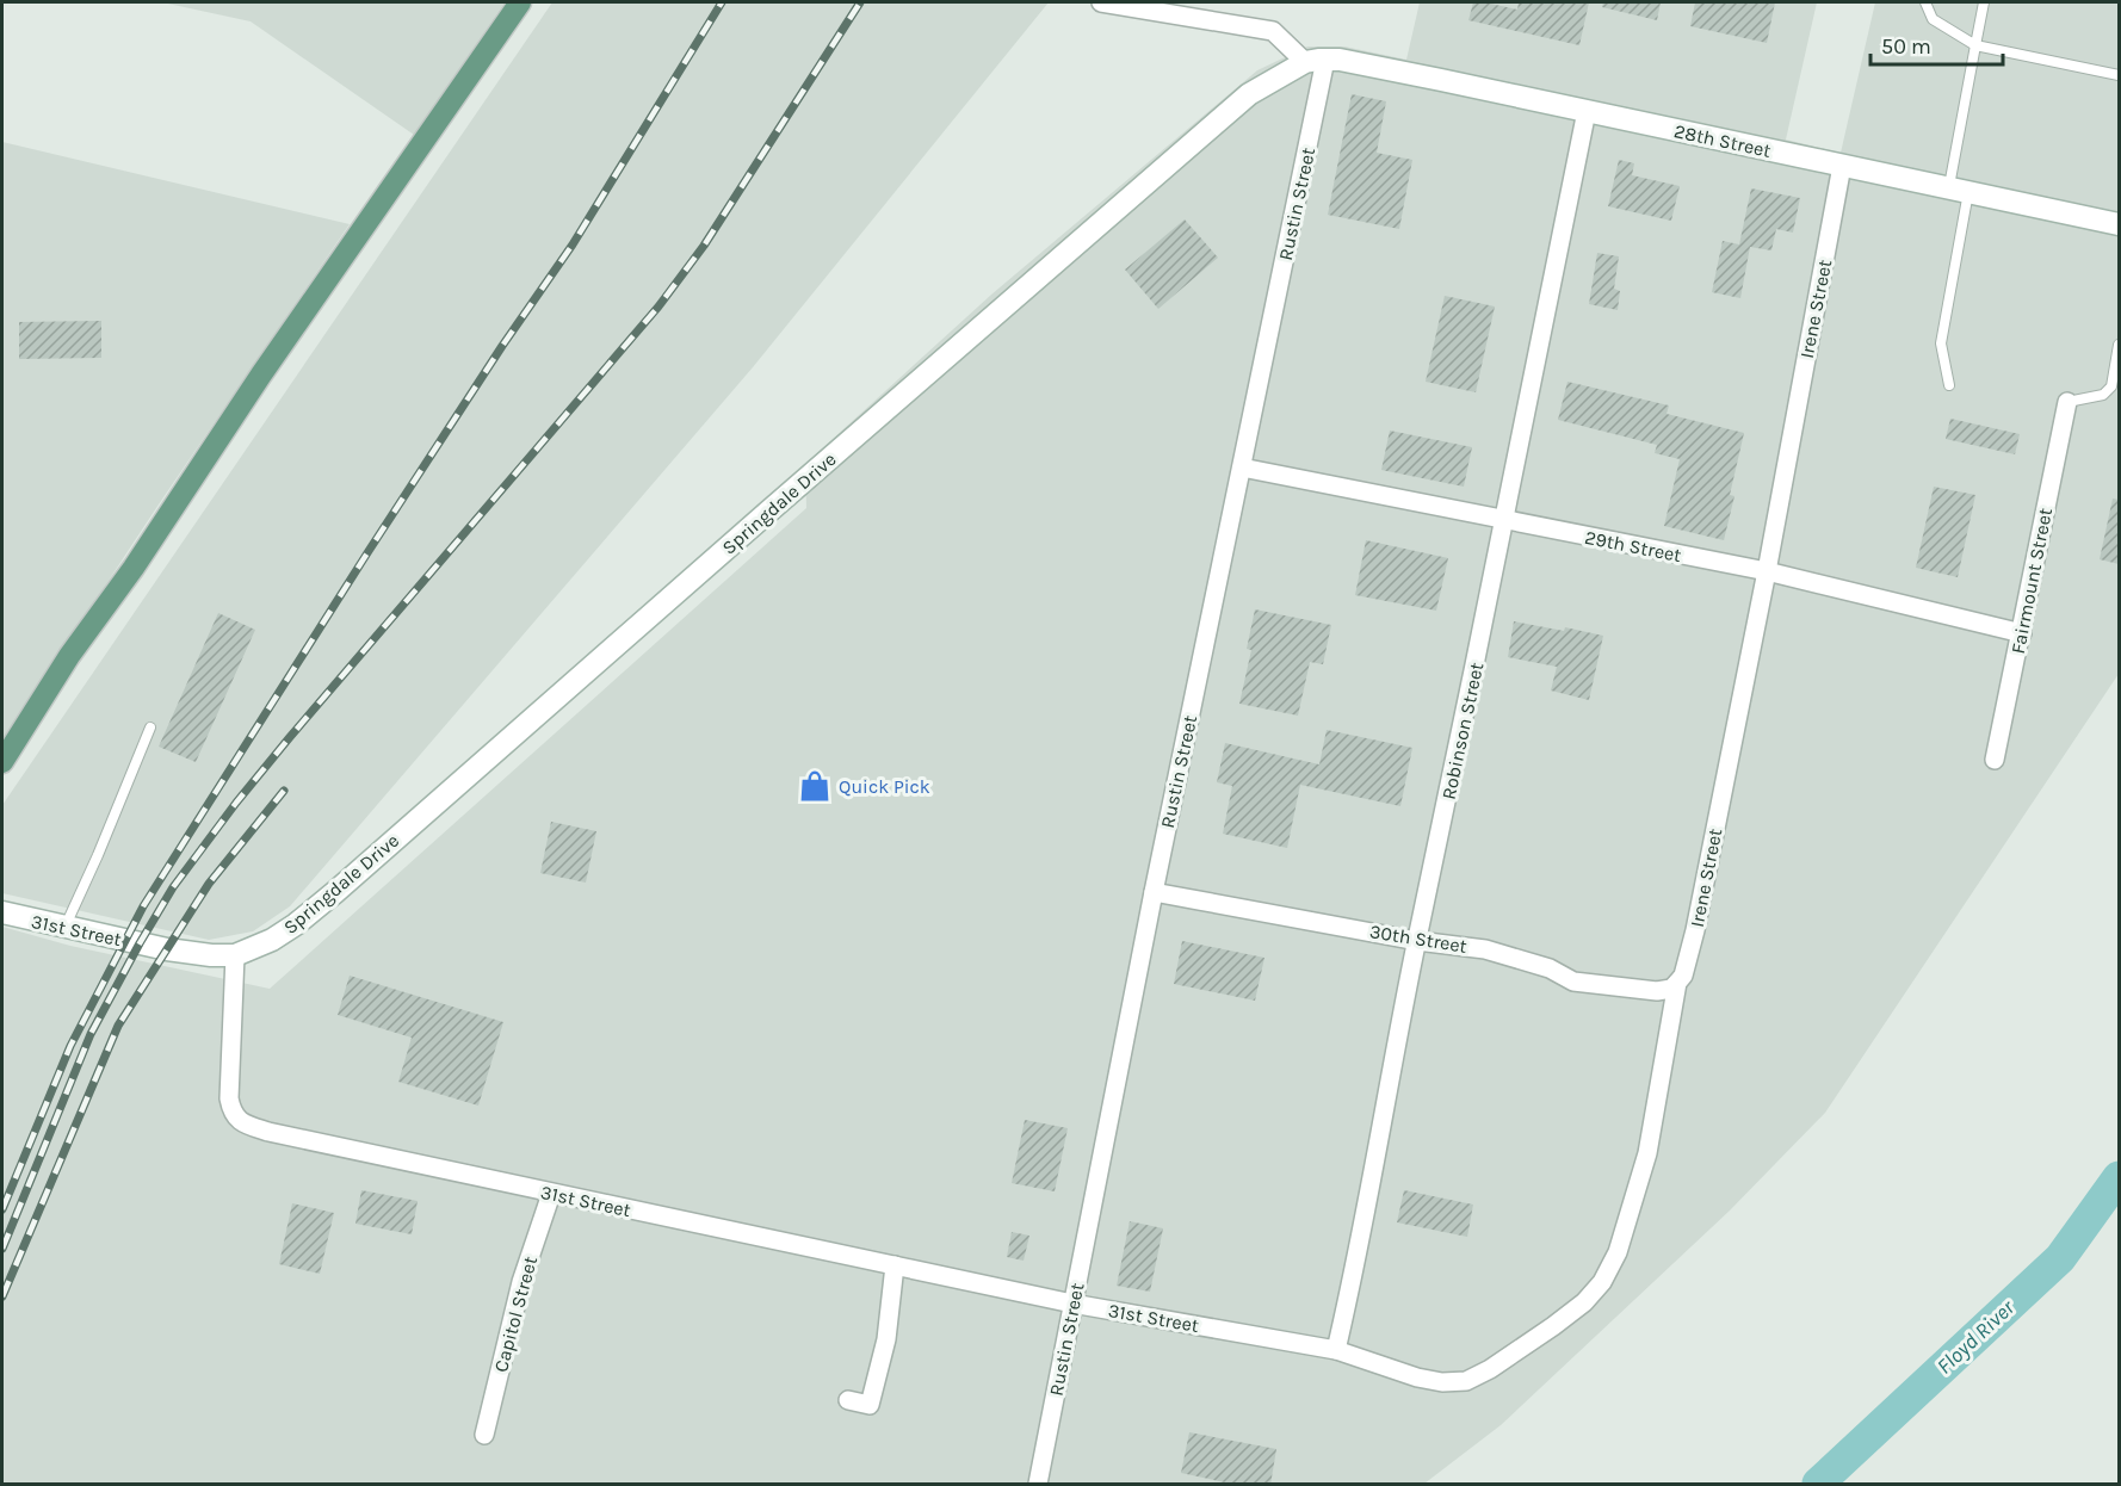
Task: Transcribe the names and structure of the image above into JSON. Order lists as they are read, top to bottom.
{
  "streets": {
    "street": [
      "28th Street",
      "Rustin Street",
      "Irene Street",
      "Springdale Drive",
      "29th Street",
      "Fairmount Street",
      "Robinson Street",
      "31st Street",
      "30th Street",
      "Capitol Street"
    ]
  },
  "crossings": [
    ["28th Street", "Rustin Street"],
    ["28th Street", "Irene Street"],
    ["28th Street", "Springdale Drive"],
    ["28th Street", "Robinson Street"],
    ["Rustin Street", "Springdale Drive"],
    ["Rustin Street", "29th Street"],
    ["Rustin Street", "31st Street"],
    ["Rustin Street", "30th Street"],
    ["Irene Street", "29th Street"],
    ["Irene Street", "Robinson Street"],
    ["Irene Street", "31st Street"],
    ["Irene Street", "30th Street"],
    ["Springdale Drive", "31st Street"],
    ["29th Street", "Fairmount Street"],
    ["29th Street", "Robinson Street"],
    ["Robinson Street", "31st Street"],
    ["Robinson Street", "30th Street"],
    ["31st Street", "Capitol Street"]
  ],
  "water": ["Floyd River"],
  "places": {
    "shop": ["Quick Pick"]
  },
  "scale_bar": "50 m"
}
